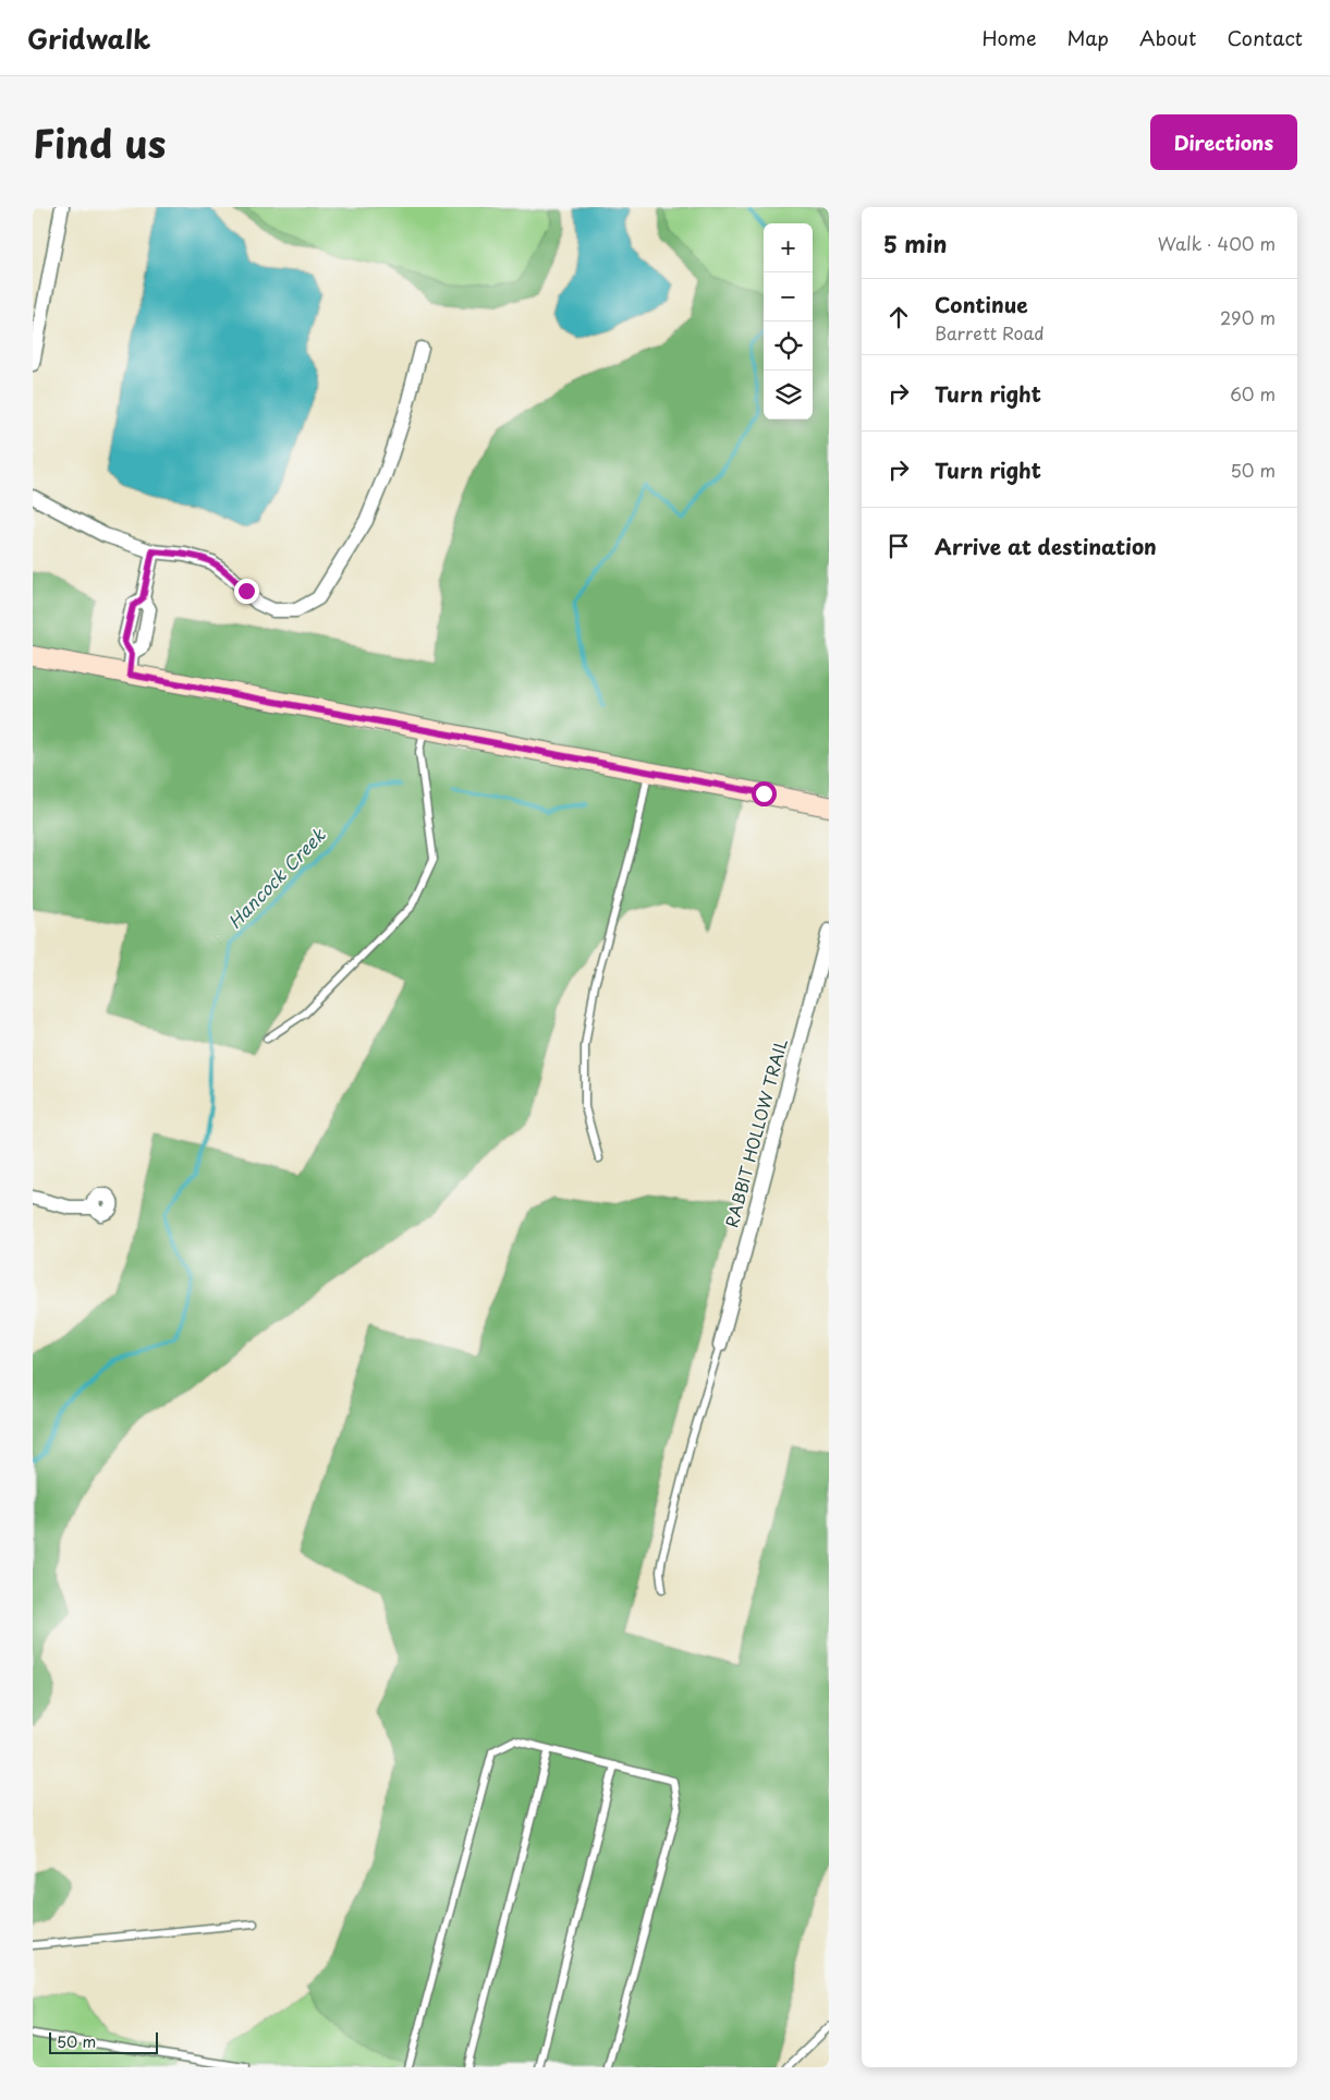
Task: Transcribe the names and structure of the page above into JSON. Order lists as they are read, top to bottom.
{
  "streets": {
    "street": ["RABBIT HOLLOW TRAIL"]
  },
  "water": ["Hancock Creek"],
  "scale_bar": "50 m",
  "page": {
    "header": "Gridwalk",
    "nav": [
      "Home",
      "Map",
      "About",
      "Contact"
    ],
    "title": "Find us",
    "buttons": "Directions",
    "heading": ["5 min", "Walk · 400 m"],
    "map_buttons": ["+", "−"],
    "list": [
      ["Continue", "Barrett Road", "290 m"],
      ["Turn right", "60 m"],
      ["Turn right", "50 m"],
      "Arrive at destination"
    ],
    "scale": "50 m"
  }
}
